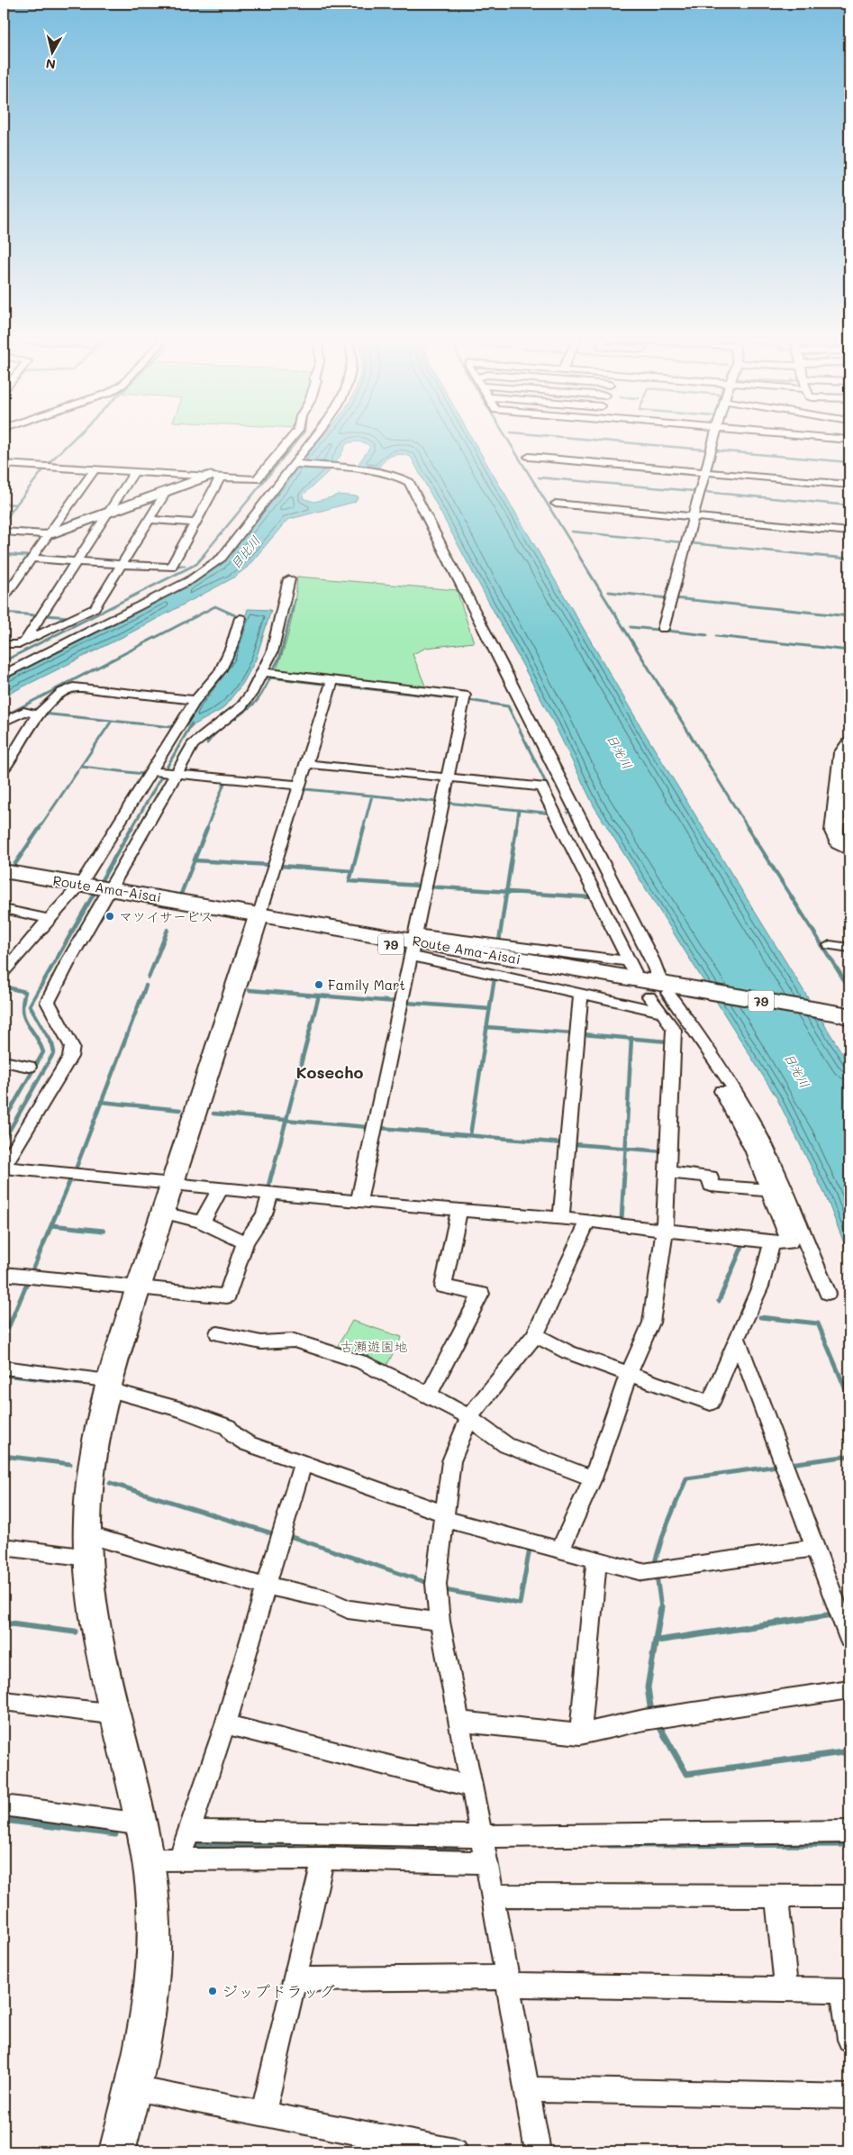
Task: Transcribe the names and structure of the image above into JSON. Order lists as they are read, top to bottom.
{
  "streets": {
    "main road": ["Route Ama-Aisai", "79"]
  },
  "districts": ["Kosecho"],
  "water": ["目比川", "日光川"],
  "parks": ["古瀬遊園地"],
  "places": ["マツイサービス", "Family Mart", "ジップドラッグ"],
  "north": "bottom"
}
